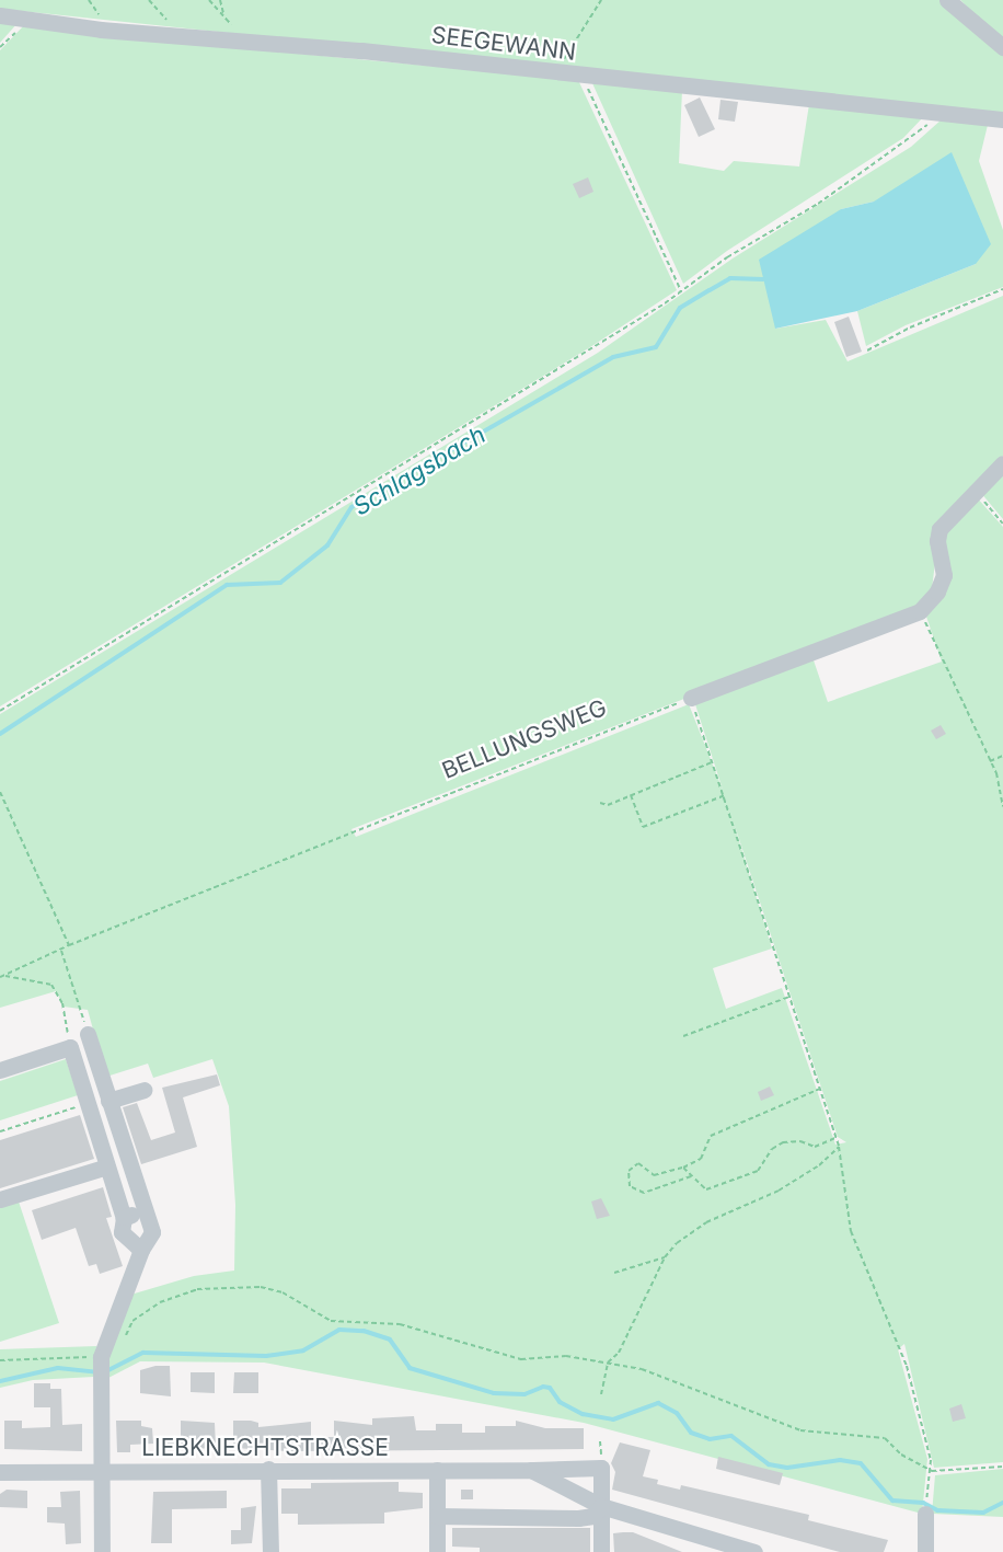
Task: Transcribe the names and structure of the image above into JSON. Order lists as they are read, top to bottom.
{
  "streets": {
    "street": ["SEEGEWANN", "LIEBKNECHTSTRASSE"],
    "path": ["BELLUNGSWEG"]
  },
  "water": ["Schlagsbach"]
}
